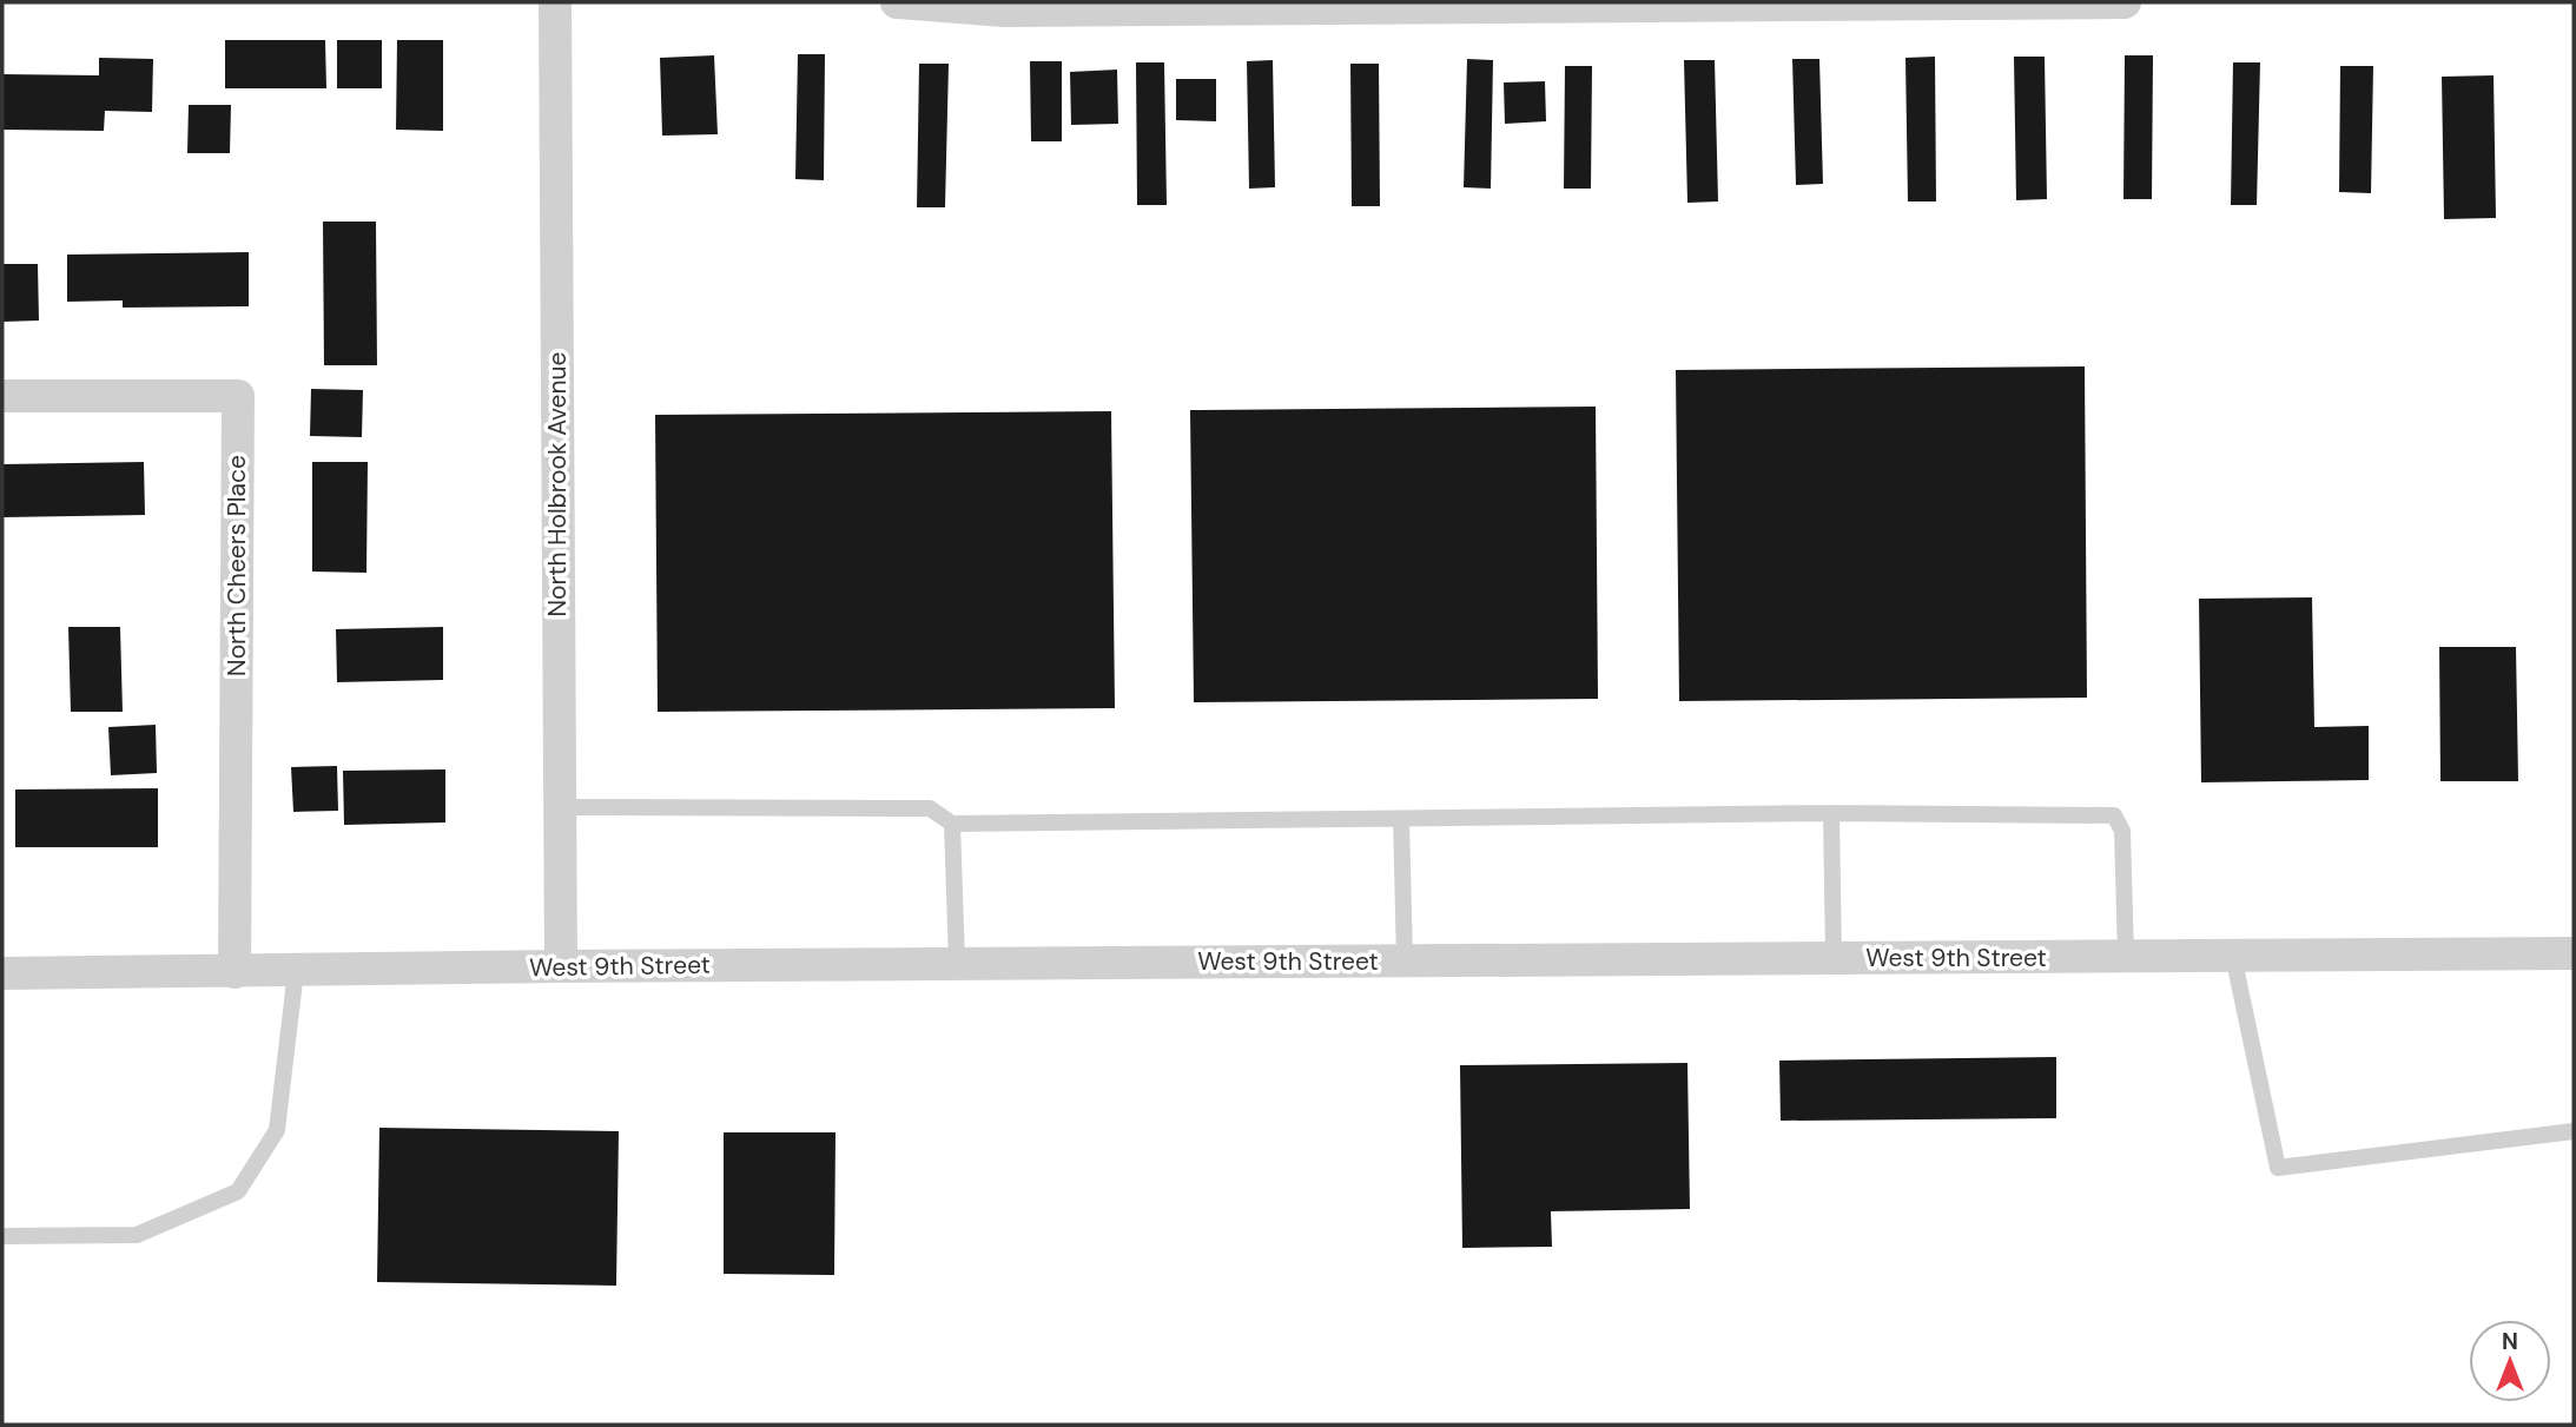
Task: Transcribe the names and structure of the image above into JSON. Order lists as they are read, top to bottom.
{
  "streets": {
    "street": ["North Holbrook Avenue", "North Cheers Place", "West 9th Street"]
  },
  "crossings": [
    ["North Holbrook Avenue", "West 9th Street"],
    ["North Cheers Place", "West 9th Street"]
  ],
  "north": "top"
}
